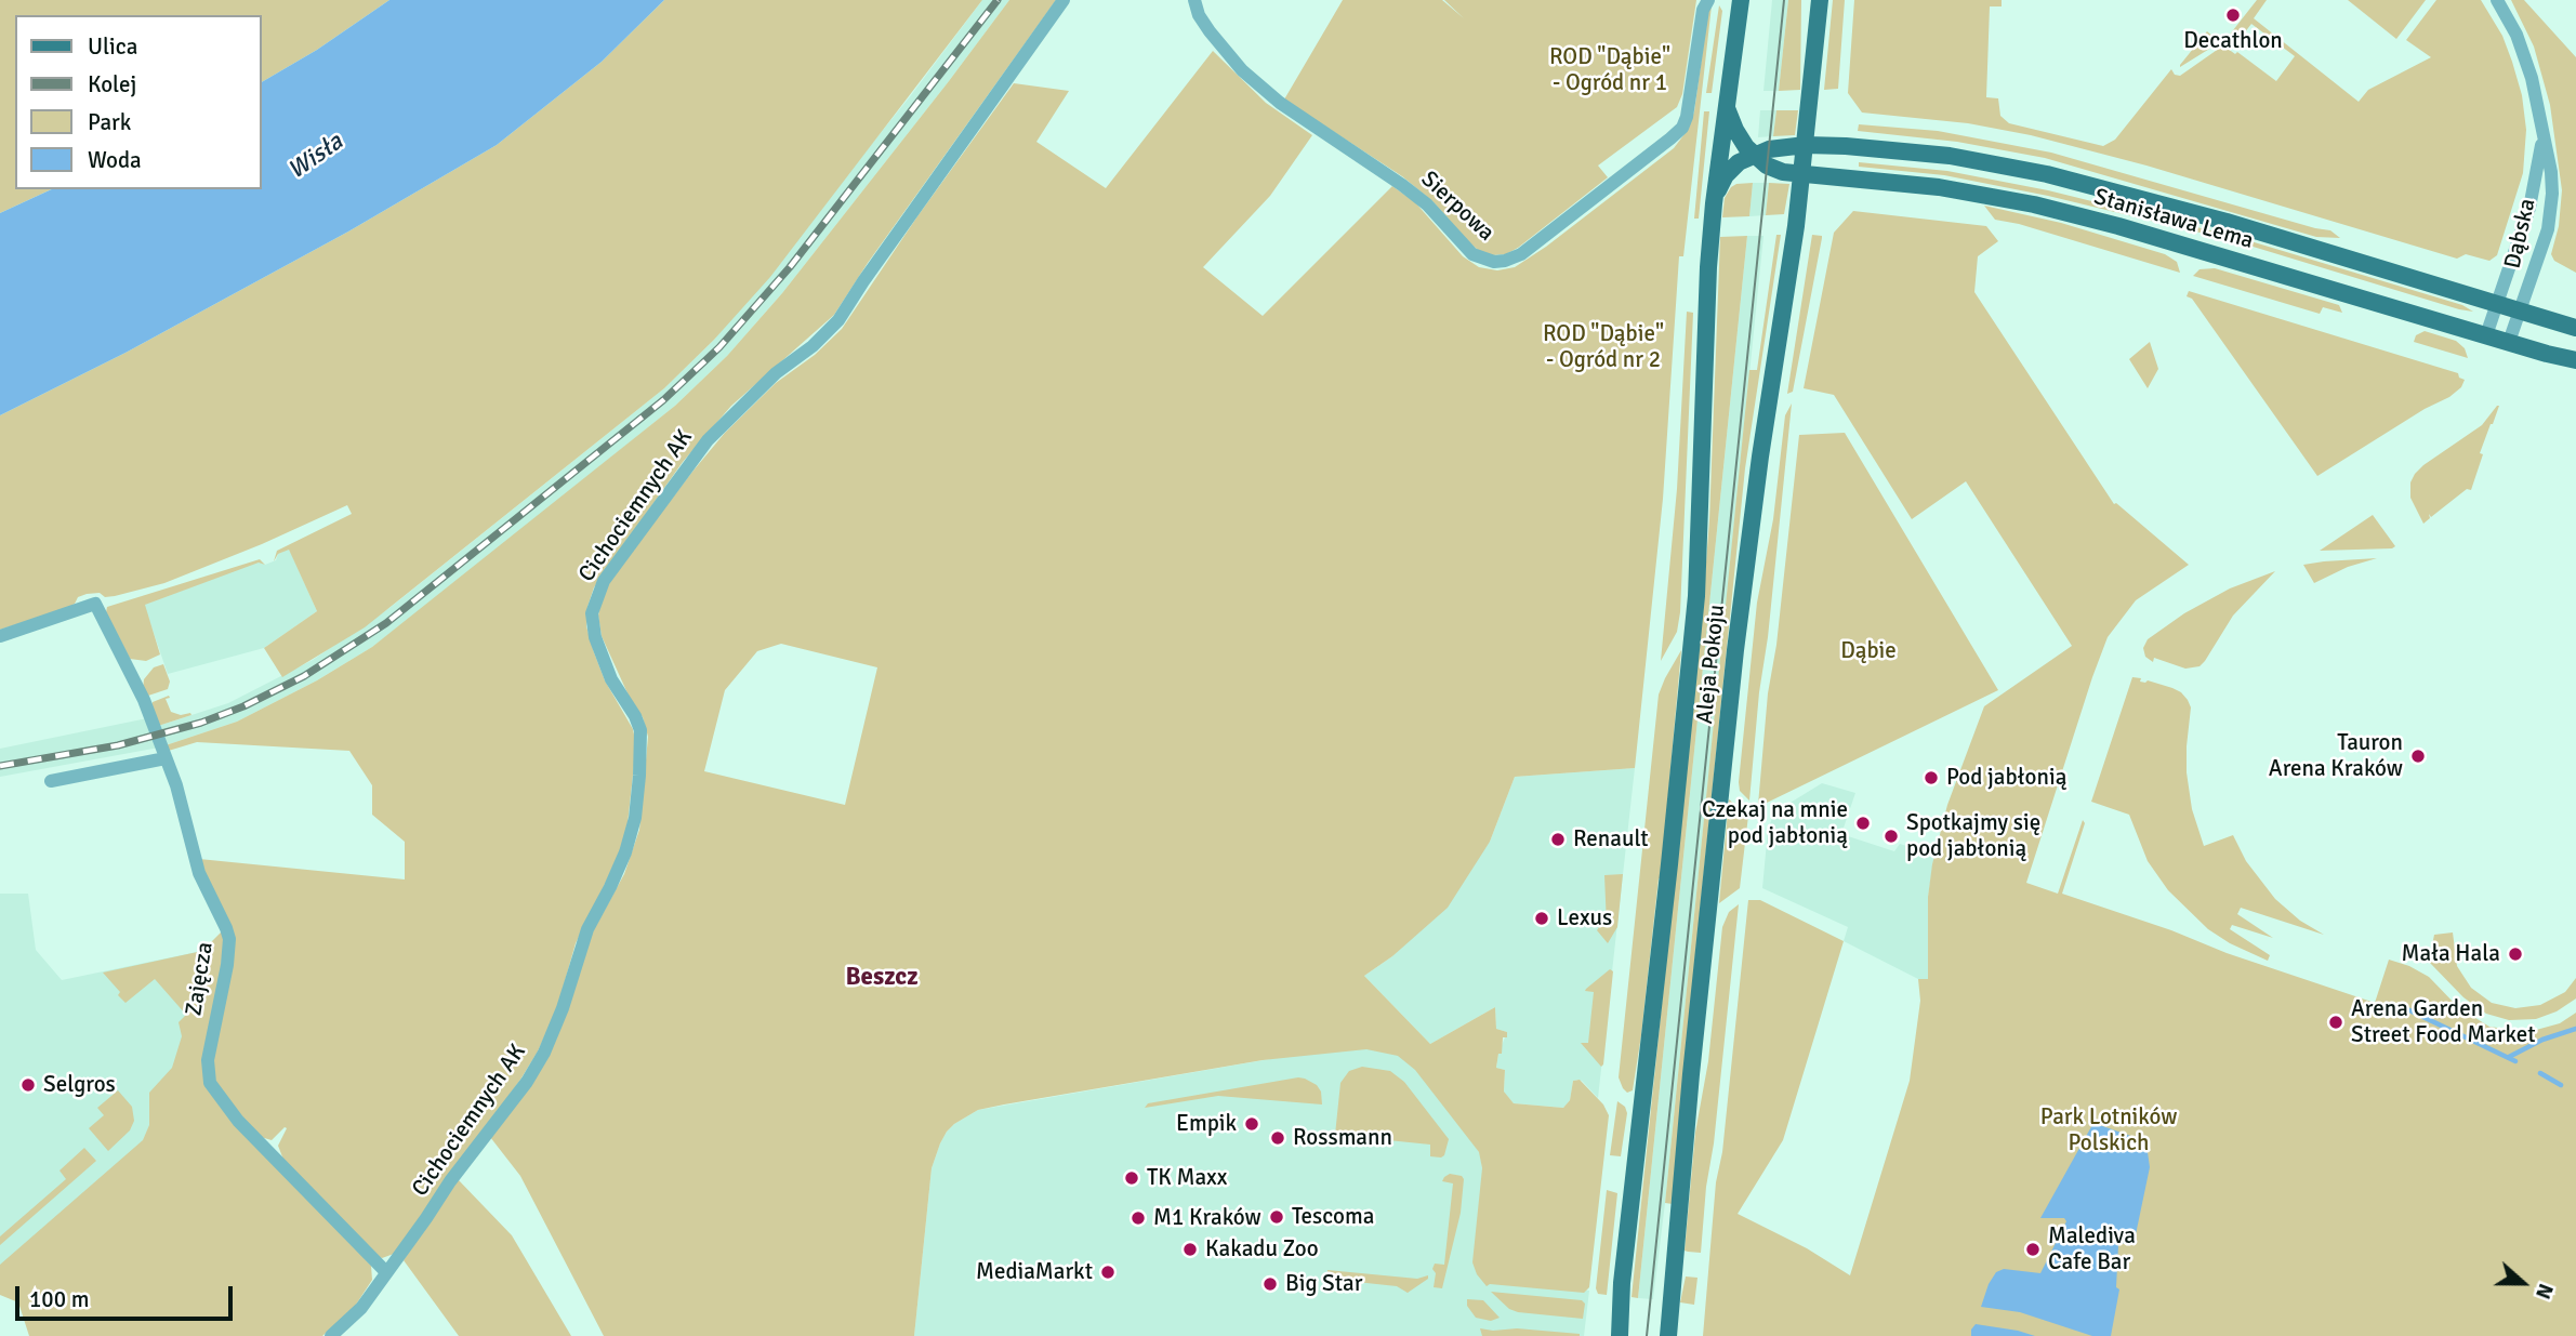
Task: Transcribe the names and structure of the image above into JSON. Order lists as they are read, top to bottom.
{
  "streets": {
    "main road": ["Stanisława Lema", "Aleja Pokoju"],
    "street": [
      "Sierpowa",
      "Dąbska",
      "Cichociemnych AK",
      "Zajęcza"
    ]
  },
  "crossings": [
    ["Stanisława Lema", "Dąbska"],
    ["Stanisława Lema", "Aleja Pokoju"],
    ["Cichociemnych AK", "Zajęcza"]
  ],
  "districts": ["Beszcz"],
  "water": ["Wisła"],
  "parks": [
    "ROD \"Dąbie\" - Ogród nr 1",
    "ROD \"Dąbie\" - Ogród nr 2",
    "Dąbie",
    "Park Lotników Polskich"
  ],
  "places": [
    "Decathlon",
    "Tauron Arena Kraków",
    "Pod jabłonią",
    "Czekaj na mnie pod jabłonią",
    "Spotkajmy się pod jabłonią",
    "Renault",
    "Lexus",
    "Mała Hala",
    "Arena Garden Street Food Market",
    "Selgros",
    "Empik",
    "Rossmann",
    "TK Maxx",
    "Tescoma",
    "M1 Kraków",
    "Kakadu Zoo",
    "Malediva Cafe Bar",
    "MediaMarkt",
    "Big Star"
  ],
  "legend": [
    "Ulica",
    "Kolej",
    "Park",
    "Woda"
  ],
  "scale_bar": "100 m",
  "north": "right"
}
